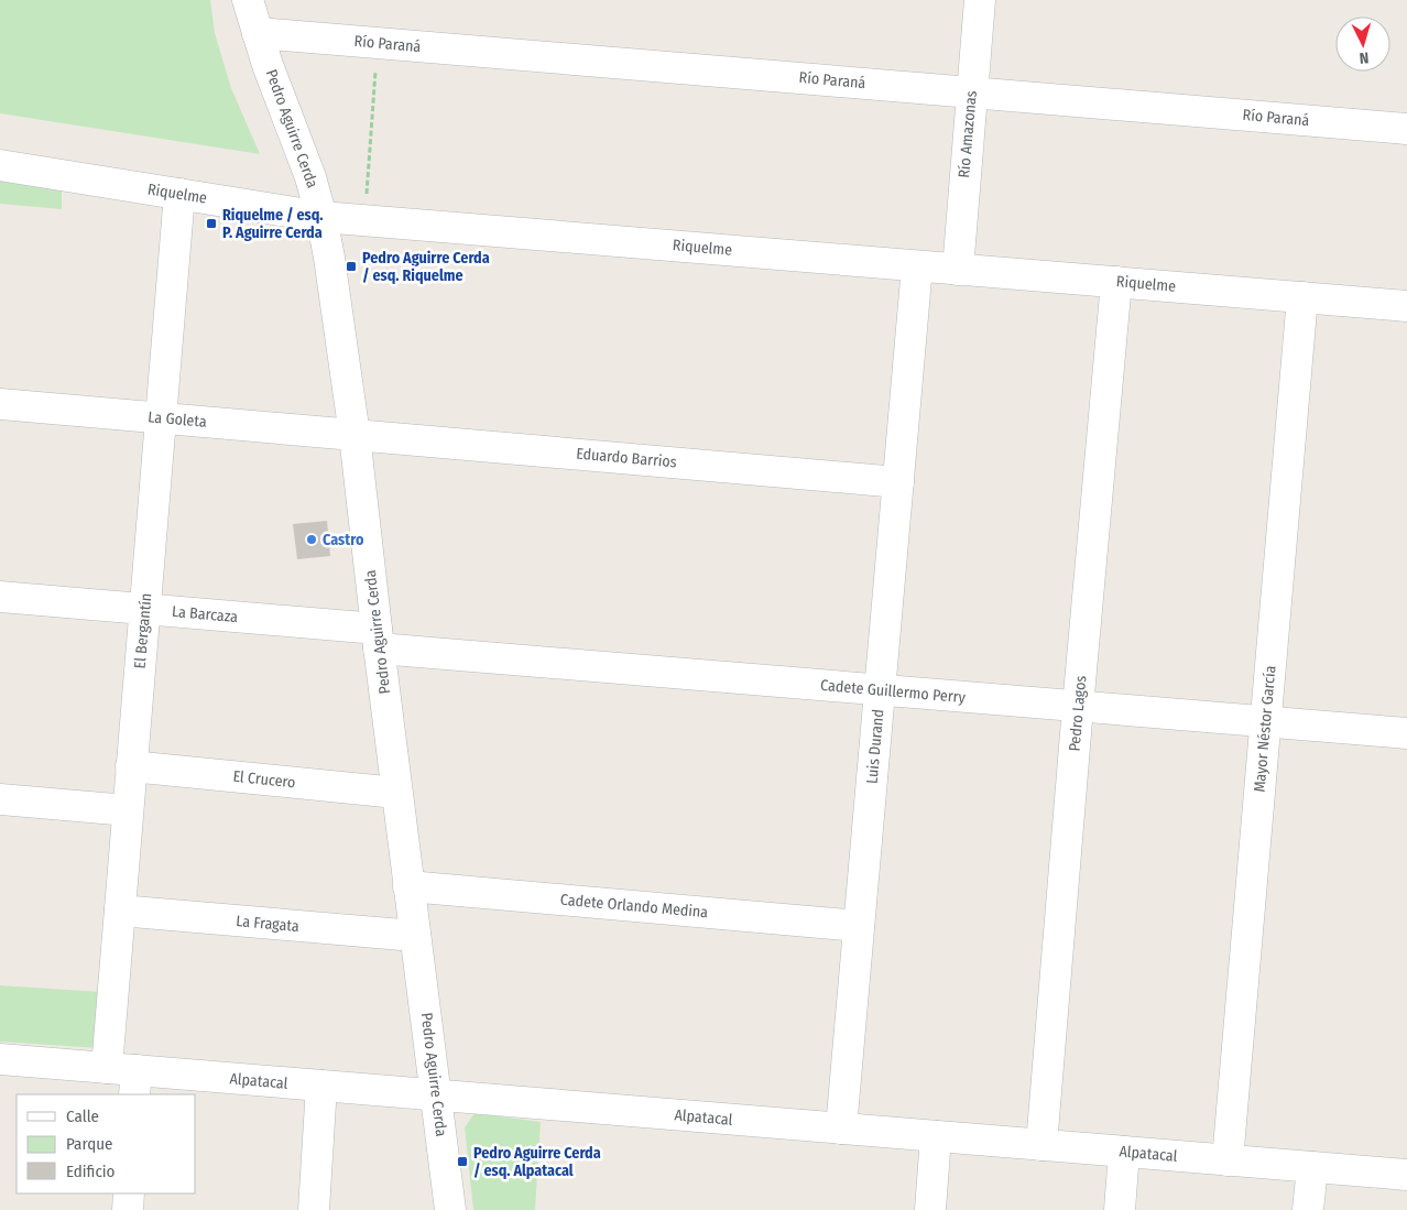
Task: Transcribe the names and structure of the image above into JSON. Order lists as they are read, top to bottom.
{
  "streets": {
    "street": [
      "Río Paraná",
      "Pedro Aguirre Cerda",
      "Río Amazonas",
      "Riquelme",
      "La Goleta",
      "Eduardo Barrios",
      "La Barcaza",
      "El Bergantín",
      "Cadete Guillermo Perry",
      "Pedro Lagos",
      "Mayor Néstor García",
      "Luis Durand",
      "El Crucero",
      "Cadete Orlando Medina",
      "La Fragata",
      "Alpatacal"
    ]
  },
  "crossings": [
    ["Río Paraná", "Pedro Aguirre Cerda"],
    ["Río Paraná", "Río Amazonas"],
    ["Pedro Aguirre Cerda", "Riquelme"],
    ["Pedro Aguirre Cerda", "La Goleta"],
    ["Pedro Aguirre Cerda", "Eduardo Barrios"],
    ["Pedro Aguirre Cerda", "La Barcaza"],
    ["Pedro Aguirre Cerda", "Cadete Guillermo Perry"],
    ["Pedro Aguirre Cerda", "El Crucero"],
    ["Pedro Aguirre Cerda", "Cadete Orlando Medina"],
    ["Pedro Aguirre Cerda", "La Fragata"],
    ["Pedro Aguirre Cerda", "Alpatacal"],
    ["Río Amazonas", "Riquelme"],
    ["Riquelme", "El Bergantín"],
    ["Riquelme", "Pedro Lagos"],
    ["Riquelme", "Mayor Néstor García"],
    ["Riquelme", "Luis Durand"],
    ["La Goleta", "Eduardo Barrios"],
    ["La Goleta", "El Bergantín"],
    ["Eduardo Barrios", "Luis Durand"],
    ["La Barcaza", "El Bergantín"],
    ["La Barcaza", "Cadete Guillermo Perry"],
    ["El Bergantín", "El Crucero"],
    ["El Bergantín", "La Fragata"],
    ["El Bergantín", "Alpatacal"],
    ["Cadete Guillermo Perry", "Pedro Lagos"],
    ["Cadete Guillermo Perry", "Mayor Néstor García"],
    ["Cadete Guillermo Perry", "Luis Durand"],
    ["Pedro Lagos", "Alpatacal"],
    ["Mayor Néstor García", "Alpatacal"],
    ["Luis Durand", "Cadete Orlando Medina"],
    ["Luis Durand", "Alpatacal"]
  ],
  "places": {
    "transit": ["Riquelme / esq. P. Aguirre Cerda", "Pedro Aguirre Cerda / esq. Riquelme", "Pedro Aguirre Cerda / esq. Alpatacal"],
    "other": ["Castro"]
  },
  "legend": ["Calle", "Parque", "Edificio"],
  "north": "bottom"
}
